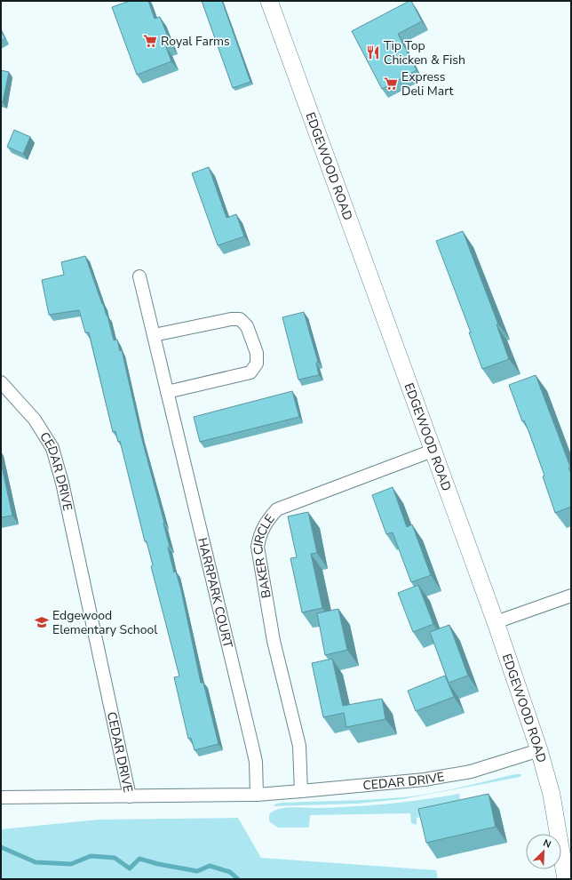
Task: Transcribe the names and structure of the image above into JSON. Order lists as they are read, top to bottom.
{
  "streets": {
    "main road": ["EDGEWOOD ROAD"],
    "street": ["CEDAR DRIVE", "BAKER CIRCLE", "HARRPARK COURT"]
  },
  "crossings": [
    ["EDGEWOOD ROAD", "CEDAR DRIVE"],
    ["EDGEWOOD ROAD", "BAKER CIRCLE"],
    ["CEDAR DRIVE", "BAKER CIRCLE"],
    ["CEDAR DRIVE", "HARRPARK COURT"]
  ],
  "places": {
    "supermarket": ["Royal Farms", "Express Deli Mart"],
    "restaurant": ["Tip Top Chicken & Fish"],
    "school or university": ["Edgewood Elementary School"]
  },
  "north": "top right"
}
